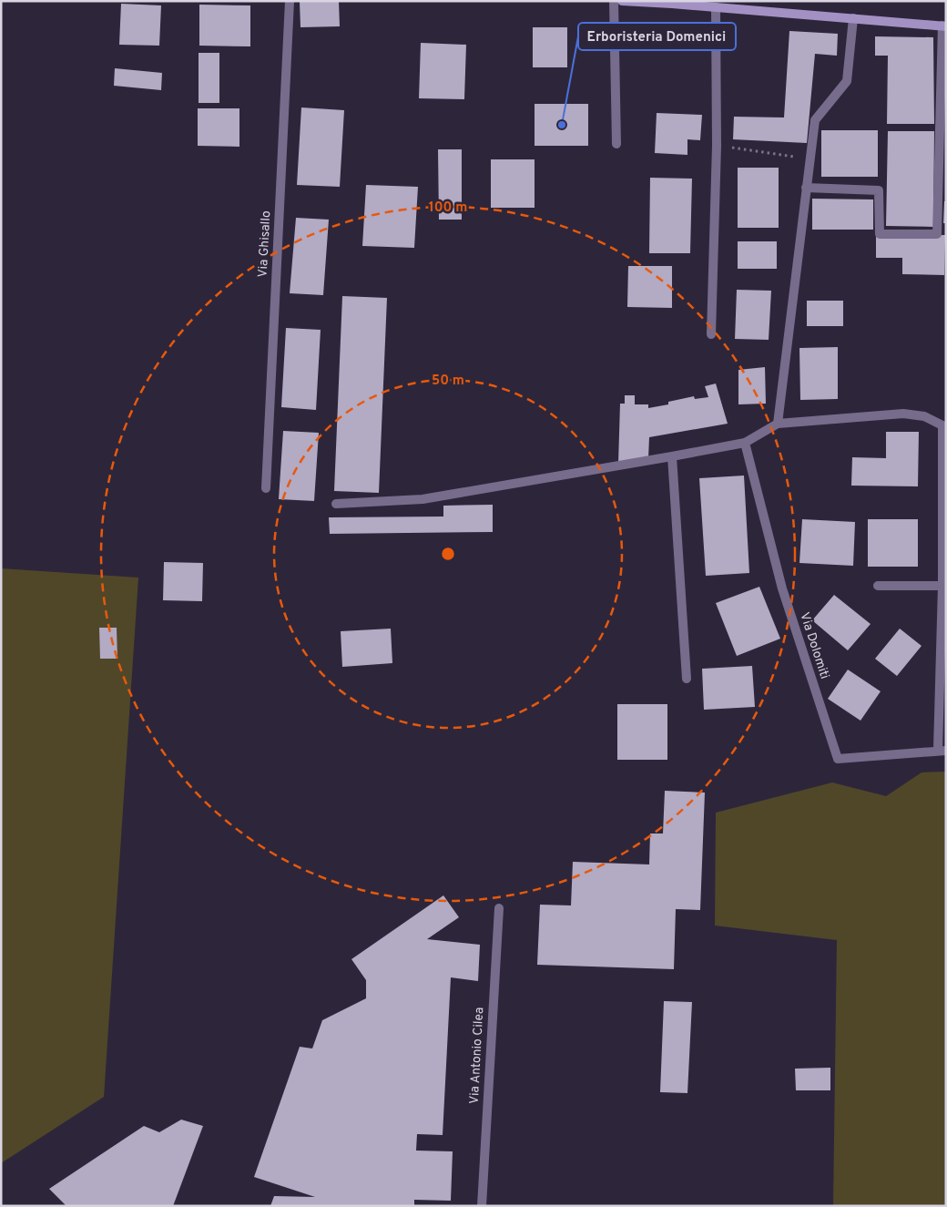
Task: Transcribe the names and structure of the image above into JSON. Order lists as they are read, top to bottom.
{
  "streets": {
    "street": ["Via Ghisallo", "Via Dolomiti", "Via Antonio Cilea"]
  },
  "places": ["Erboristeria Domenici"],
  "rings": ["100 m", "50 m"]
}
